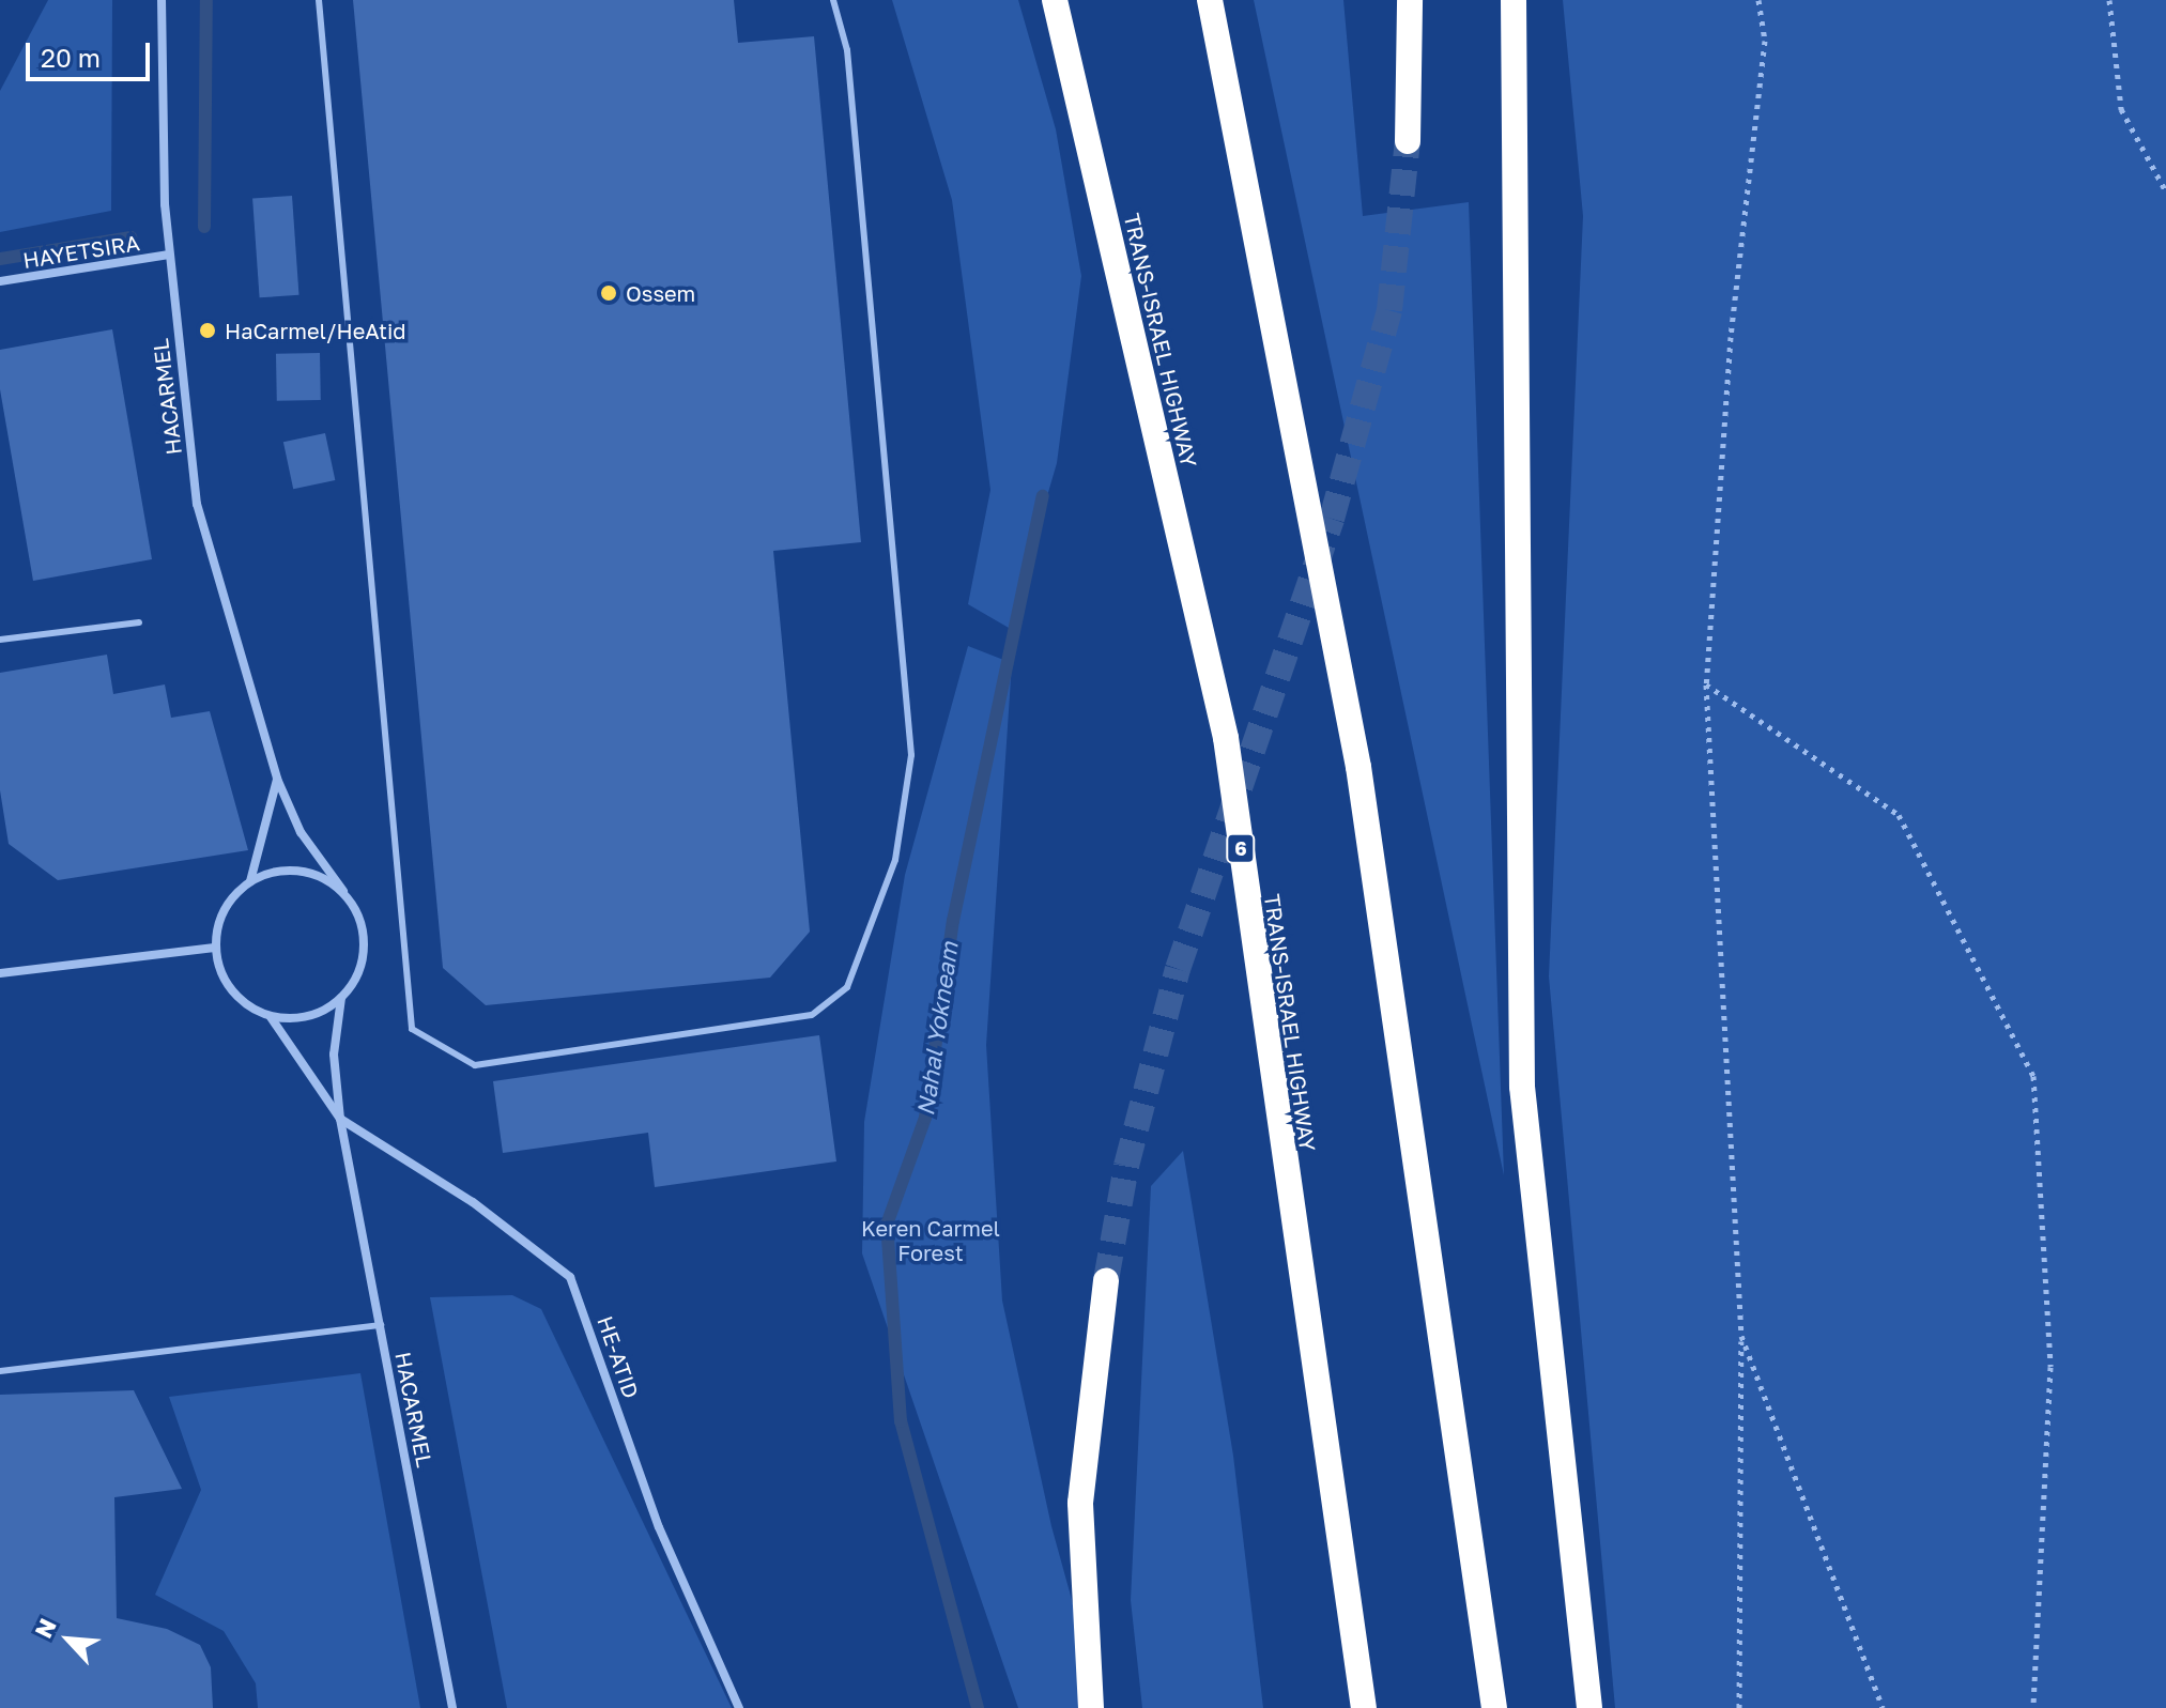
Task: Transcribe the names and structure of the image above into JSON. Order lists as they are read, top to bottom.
{
  "streets": {
    "highway": ["TRANS-ISRAEL HIGHWAY", "6"],
    "street": ["HAYETSIRA", "HACARMEL", "HE-ATID"]
  },
  "crossings": [
    ["HAYETSIRA", "HACARMEL"],
    ["HACARMEL", "HE-ATID"]
  ],
  "water": ["Nahal Yokneam"],
  "parks": ["Keren Carmel Forest"],
  "places": ["Ossem", "HaCarmel/HeAtid"],
  "scale_bar": "20 m",
  "north": "top left"
}
